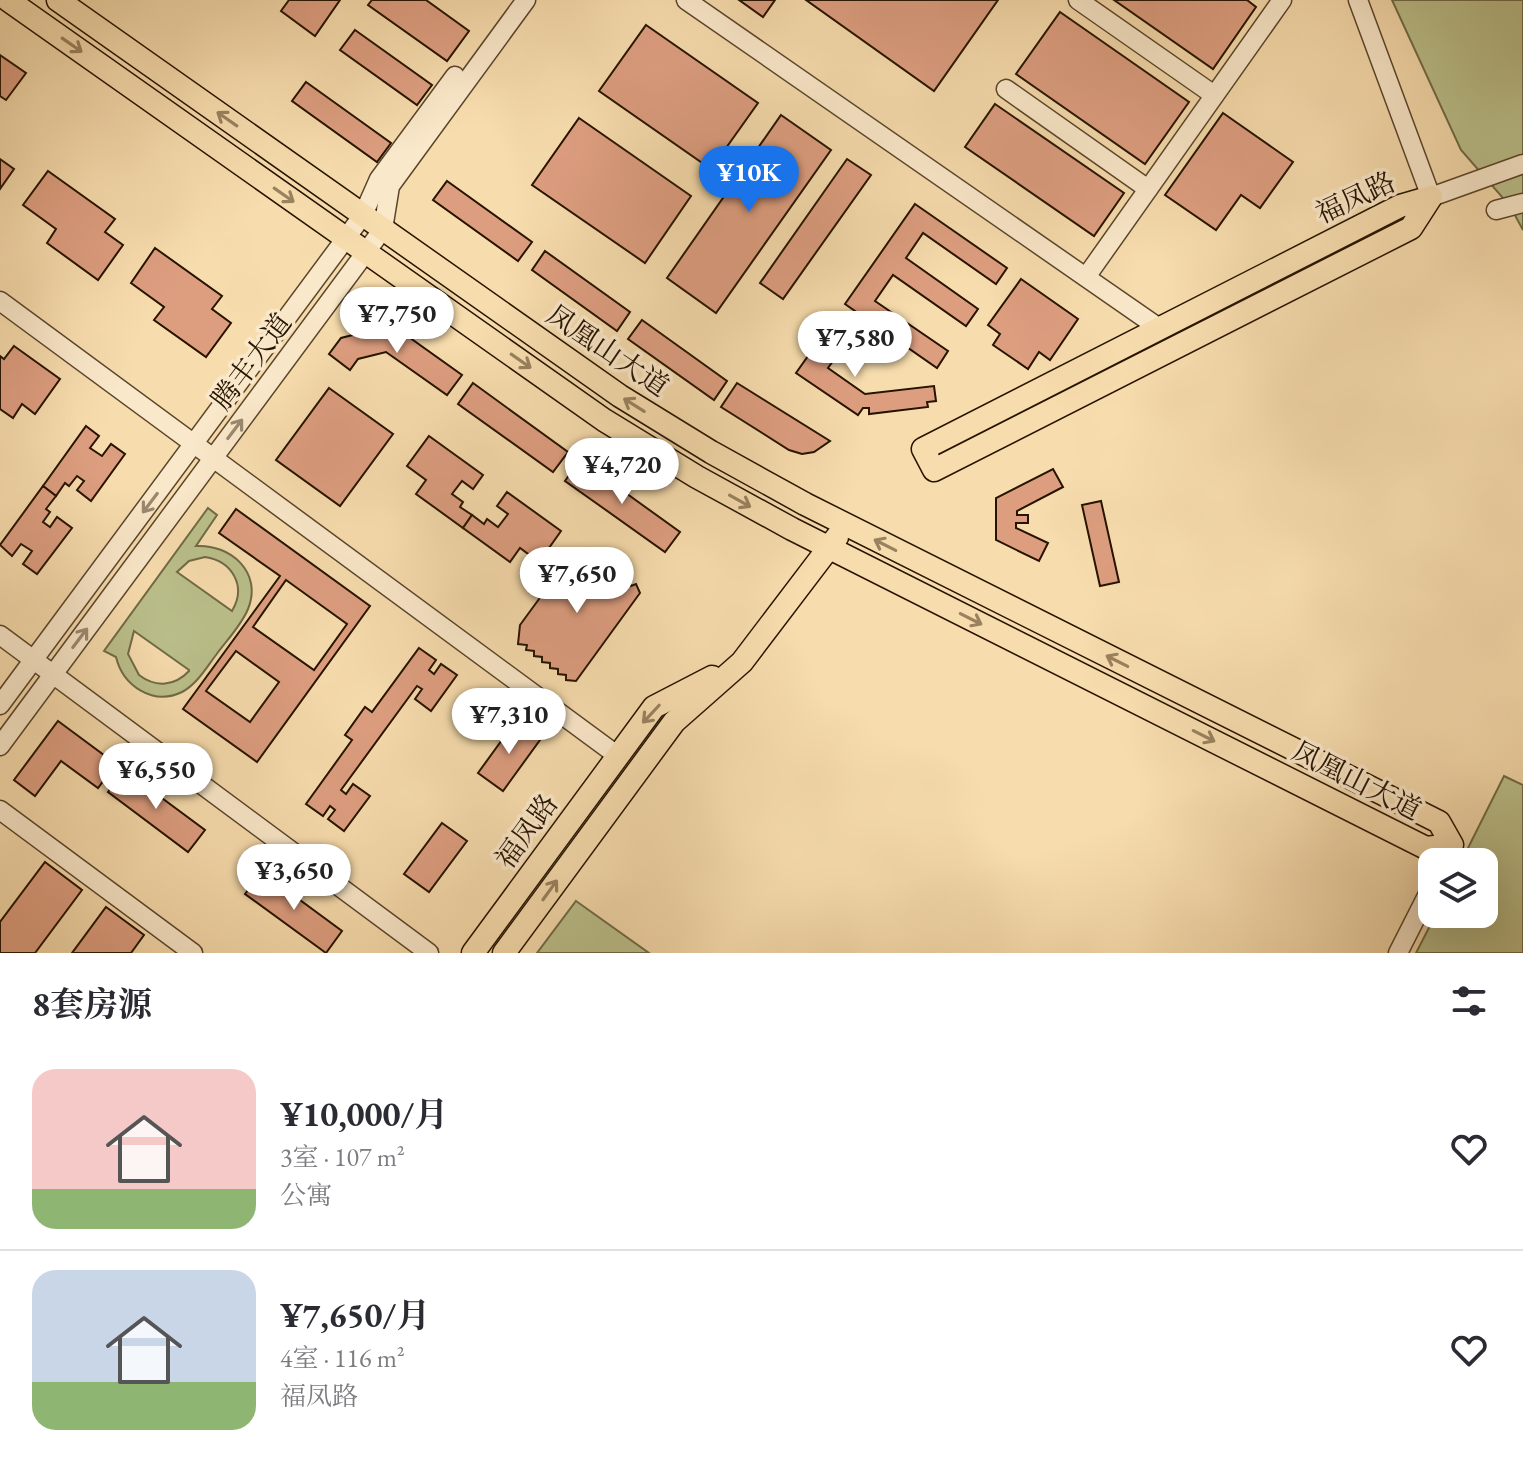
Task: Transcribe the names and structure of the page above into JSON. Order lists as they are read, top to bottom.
{
  "streets": {
    "main road": ["福凤路", "凤凰山大道"],
    "street": ["腾丰大道"]
  },
  "crossings": [
    ["福凤路", "凤凰山大道"],
    ["凤凰山大道", "腾丰大道"]
  ],
  "page": {
    "price": [
      "¥10K",
      "¥7,750",
      "¥7,580",
      "¥4,720",
      "¥7,650",
      "¥7,310",
      "¥6,550",
      "¥3,650"
    ],
    "heading": "8套房源",
    "list": [
      {
        "name": "¥10,000/月",
        "note": "3室 · 107 m² · 公寓"
      },
      {
        "name": "¥7,650/月",
        "note": "4室 · 116 m² · 福凤路"
      }
    ]
  }
}
